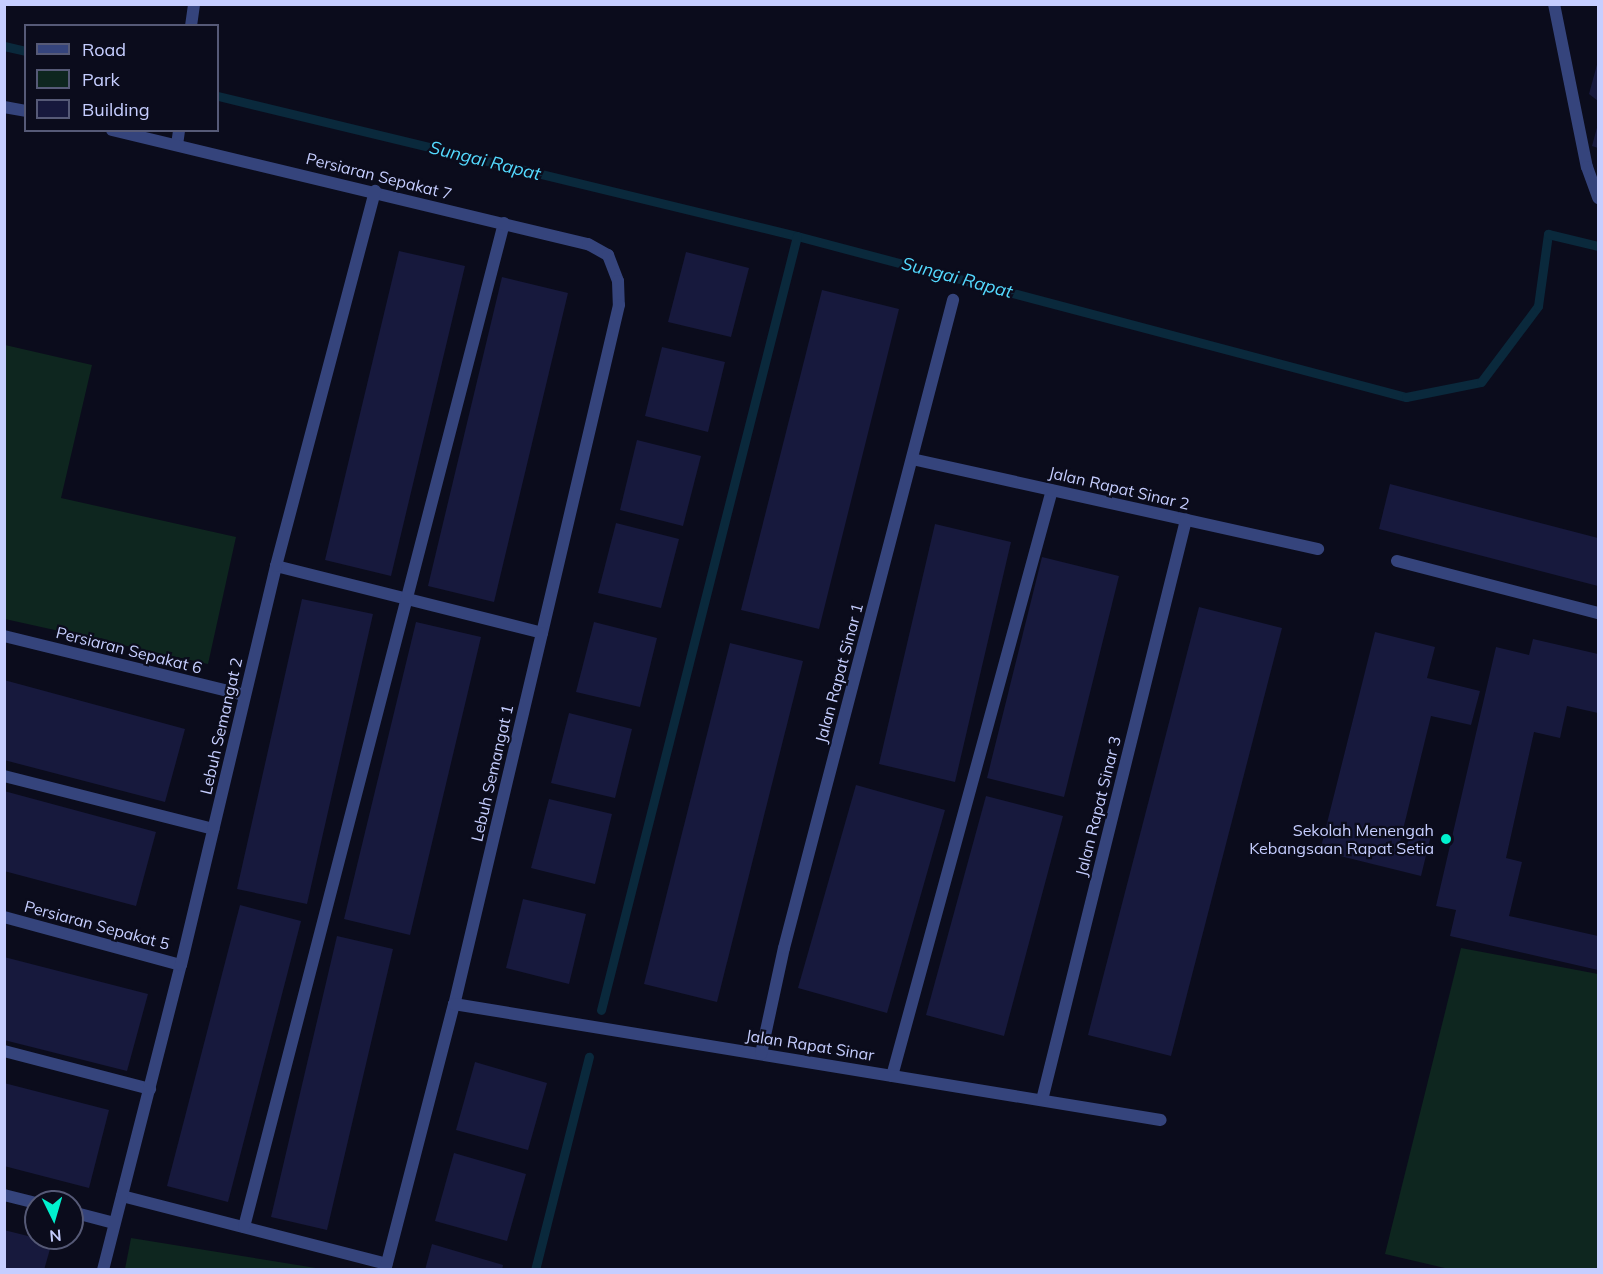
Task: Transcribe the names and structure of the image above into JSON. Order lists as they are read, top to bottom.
{
  "streets": {
    "street": [
      "Persiaran Sepakat 7",
      "Jalan Rapat Sinar 2",
      "Persiaran Sepakat 6",
      "Jalan Rapat Sinar 1",
      "Lebuh Semangat 2",
      "Lebuh Semangat 1",
      "Jalan Rapat Sinar 3",
      "Persiaran Sepakat 5",
      "Jalan Rapat Sinar"
    ]
  },
  "crossings": [
    ["Persiaran Sepakat 7", "Lebuh Semangat 2"],
    ["Persiaran Sepakat 7", "Lebuh Semangat 1"],
    ["Jalan Rapat Sinar 2", "Jalan Rapat Sinar 1"],
    ["Jalan Rapat Sinar 2", "Jalan Rapat Sinar 3"],
    ["Persiaran Sepakat 6", "Lebuh Semangat 2"],
    ["Jalan Rapat Sinar 1", "Jalan Rapat Sinar"],
    ["Lebuh Semangat 2", "Persiaran Sepakat 5"],
    ["Lebuh Semangat 1", "Jalan Rapat Sinar"],
    ["Jalan Rapat Sinar 3", "Jalan Rapat Sinar"]
  ],
  "water": ["Sungai Rapat"],
  "places": ["Sekolah Menengah Kebangsaan Rapat Setia"],
  "legend": ["Road", "Park", "Building"],
  "north": "bottom"
}
